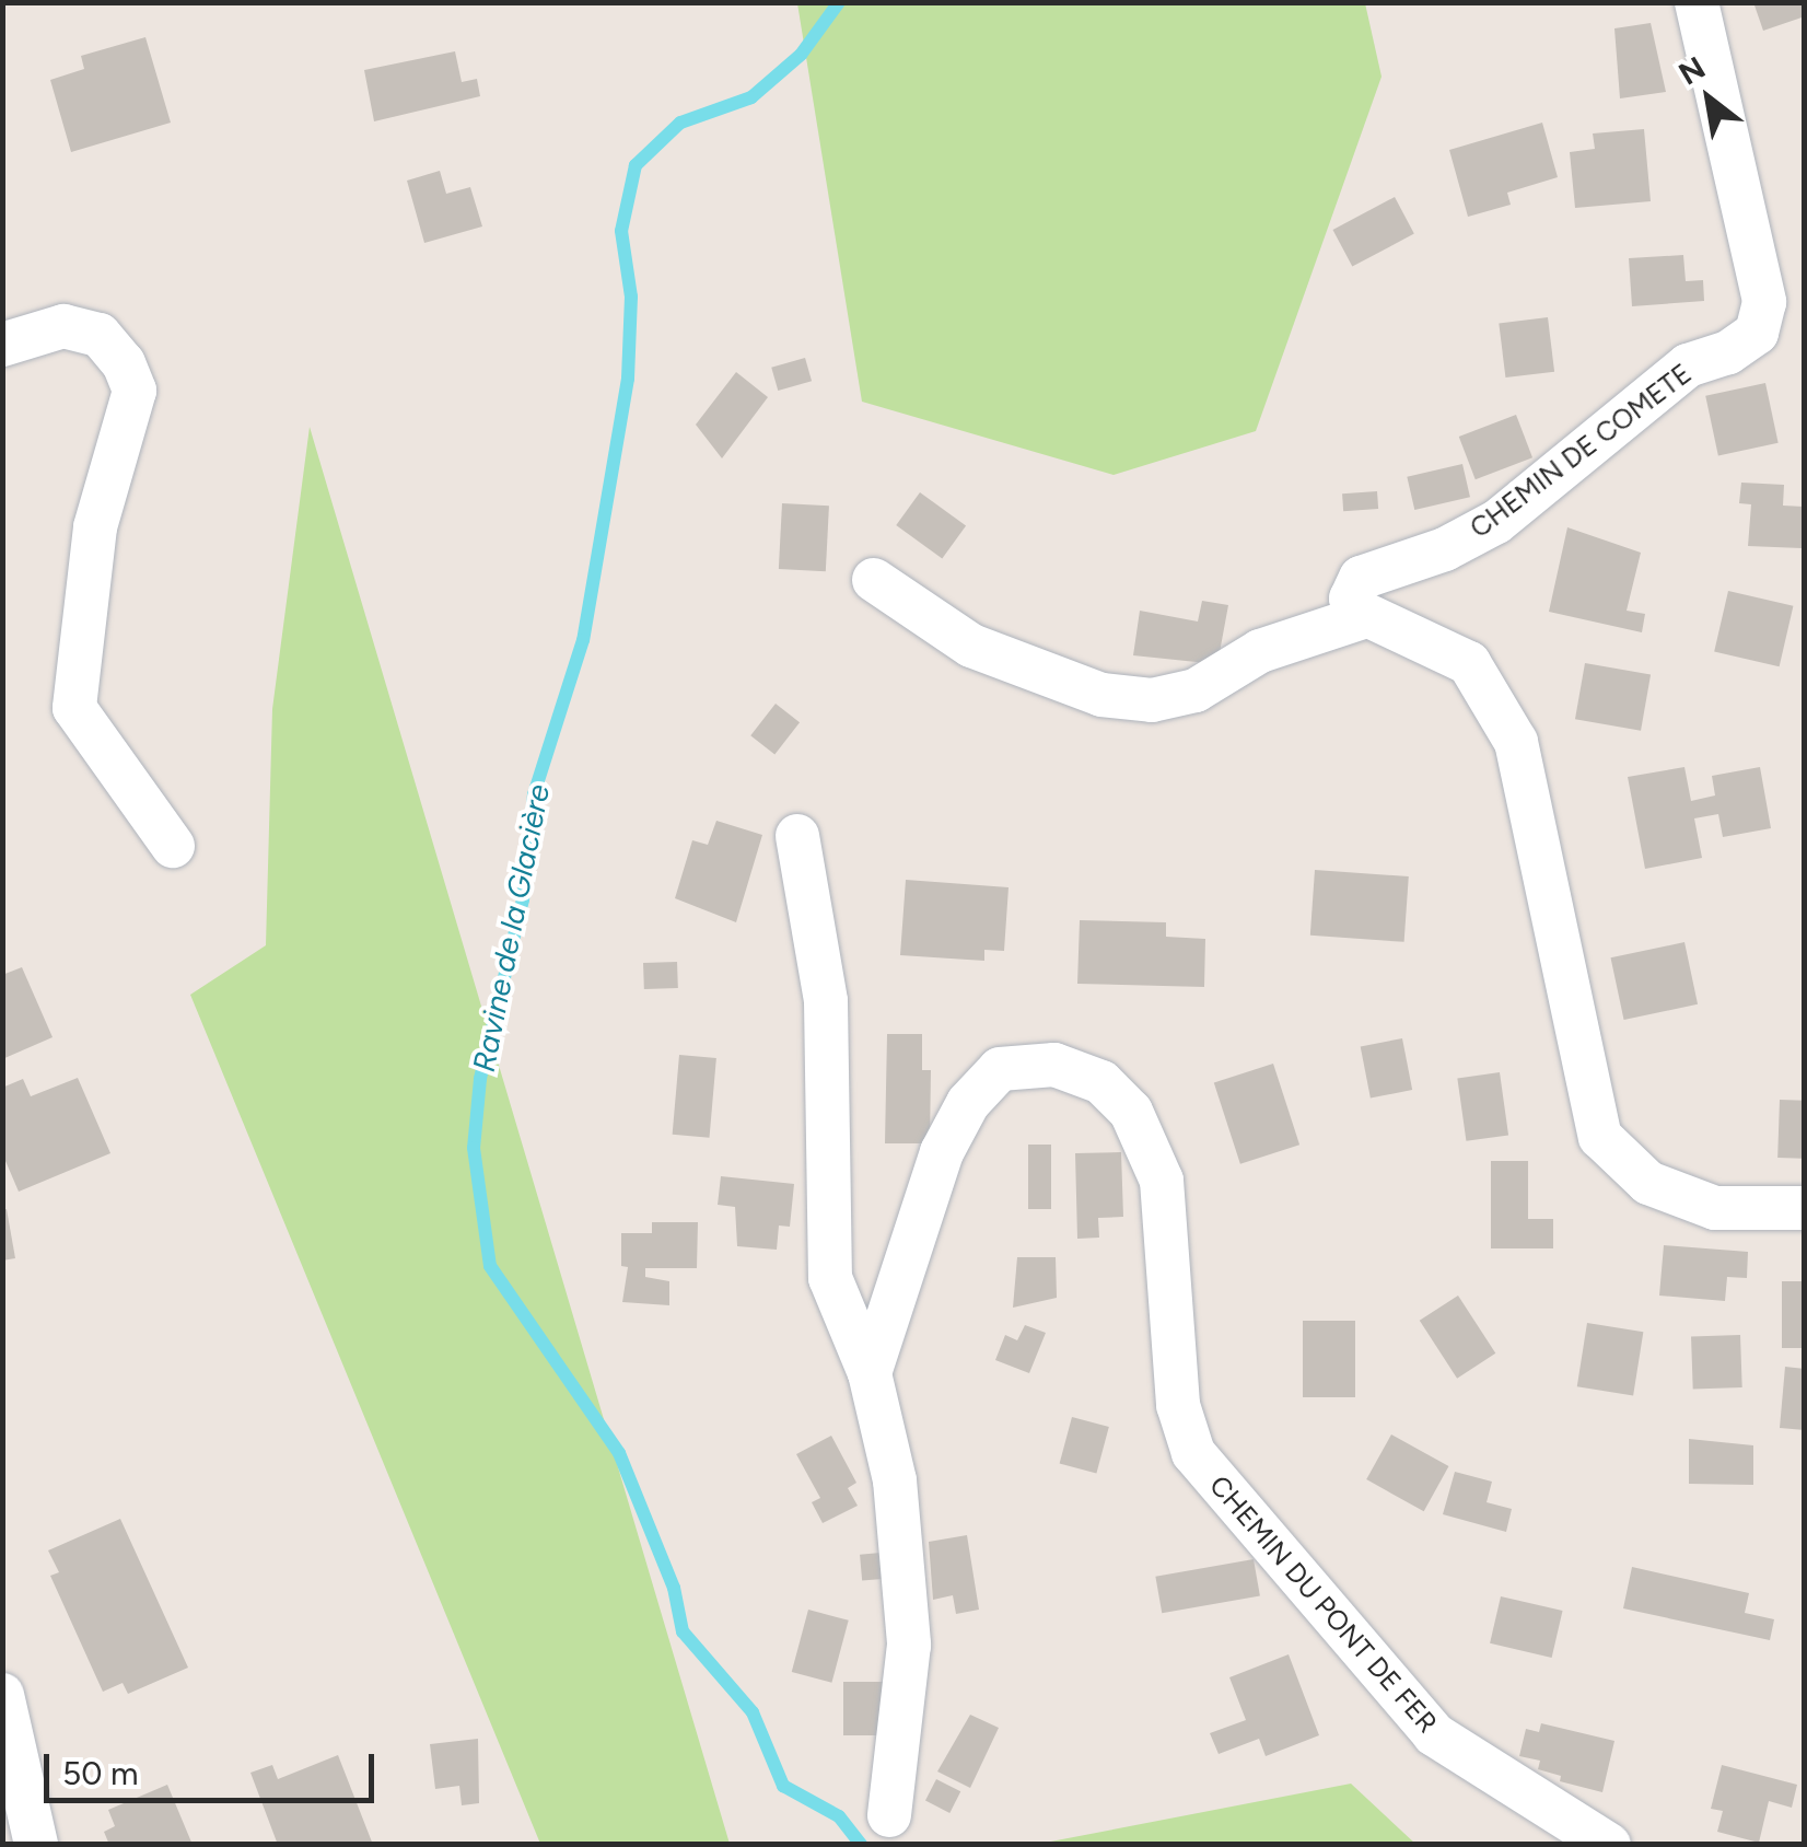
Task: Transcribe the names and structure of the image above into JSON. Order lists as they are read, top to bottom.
{
  "streets": {
    "street": ["CHEMIN DE COMETE", "CHEMIN DU PONT DE FER"]
  },
  "water": ["Ravine de la Glacière"],
  "scale_bar": "50 m",
  "north": "top left"
}
